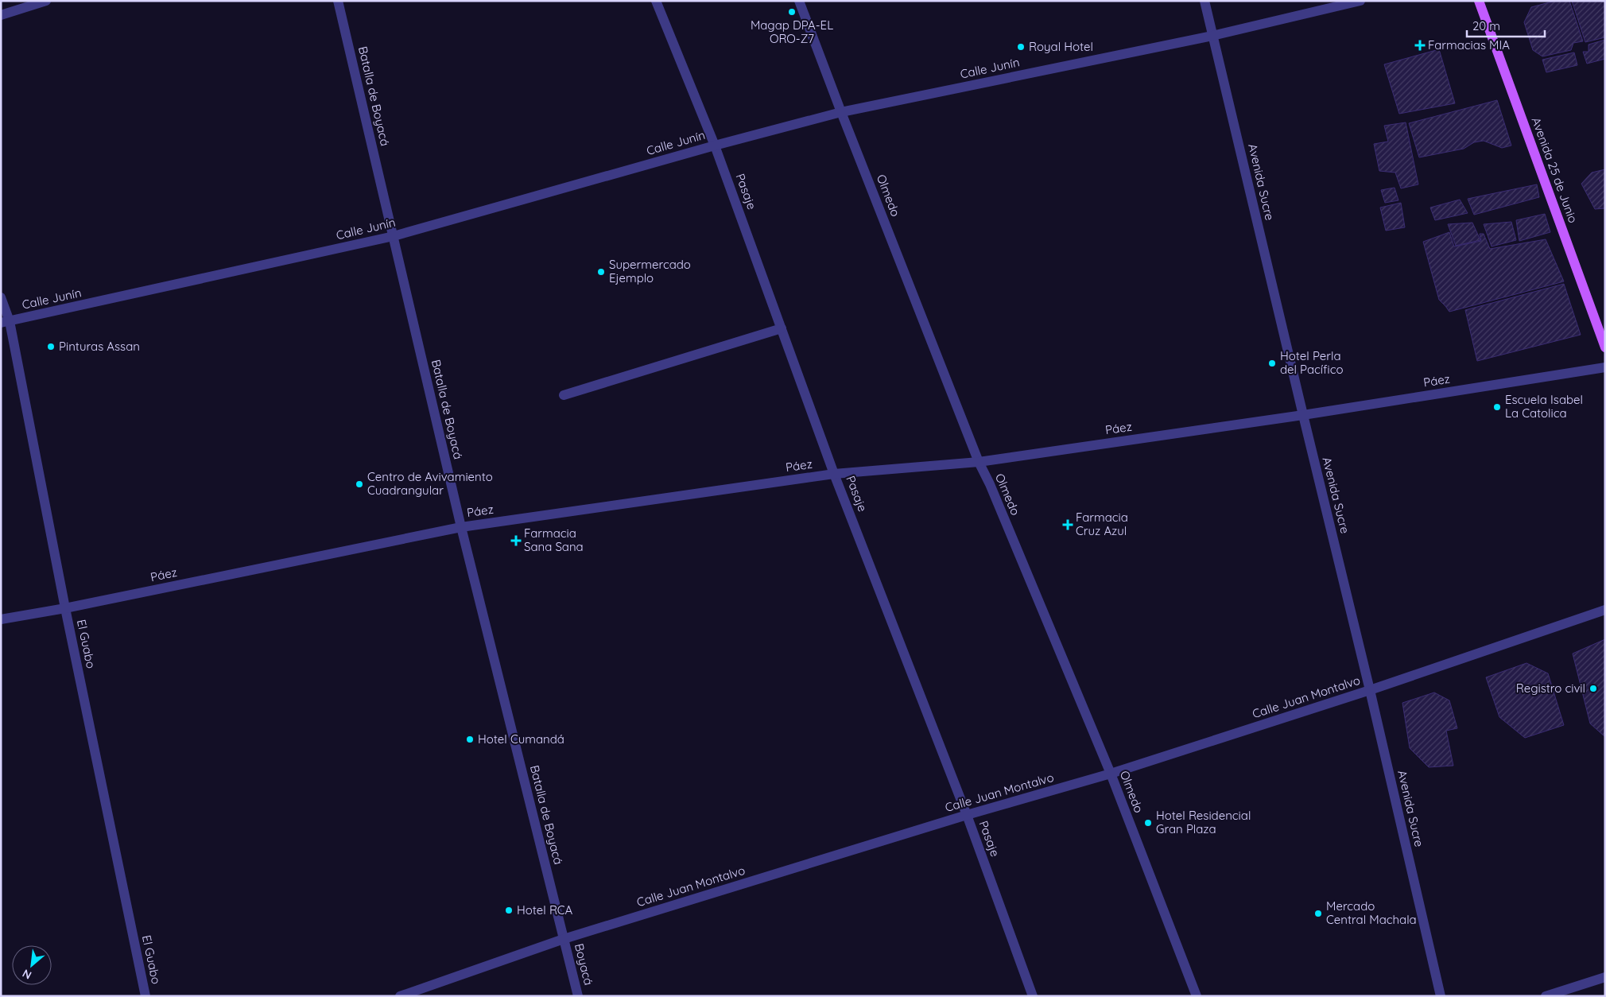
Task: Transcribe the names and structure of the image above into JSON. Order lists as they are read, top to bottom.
{
  "streets": {
    "main road": ["Avenida 25 de Junio"],
    "street": [
      "Calle Junín",
      "Batalla de Boyacá",
      "Avenida Sucre",
      "Pasaje",
      "Olmedo",
      "Páez",
      "El Guabo",
      "Calle Juan Montalvo",
      "Boyacá"
    ]
  },
  "crossings": [
    ["Calle Junín", "Batalla de Boyacá"],
    ["Calle Junín", "Avenida Sucre"],
    ["Calle Junín", "Pasaje"],
    ["Calle Junín", "Olmedo"],
    ["Calle Junín", "El Guabo"],
    ["Batalla de Boyacá", "Páez"],
    ["Batalla de Boyacá", "Calle Juan Montalvo"],
    ["Batalla de Boyacá", "Boyacá"],
    ["Avenida Sucre", "Páez"],
    ["Avenida Sucre", "Calle Juan Montalvo"],
    ["Pasaje", "Páez"],
    ["Pasaje", "Calle Juan Montalvo"],
    ["Olmedo", "Páez"],
    ["Olmedo", "Calle Juan Montalvo"],
    ["Páez", "El Guabo"],
    ["Calle Juan Montalvo", "Boyacá"]
  ],
  "places": {
    "other": [
      "Magap DPA-EL ORO-Z7",
      "Royal Hotel",
      "Supermercado Ejemplo",
      "Pinturas Assan",
      "Hotel Perla del Pacífico",
      "Escuela Isabel La Catolica",
      "Centro de Avivamiento Cuadrangular",
      "Registro civil",
      "Hotel Cumandá",
      "Hotel Residencial Gran Plaza",
      "Hotel RCA",
      "Mercado Central Machala"
    ],
    "health": ["Farmacias MIA", "Farmacia Cruz Azul", "Farmacia Sana Sana"]
  },
  "scale_bar": "20 m",
  "north": "bottom left"
}
